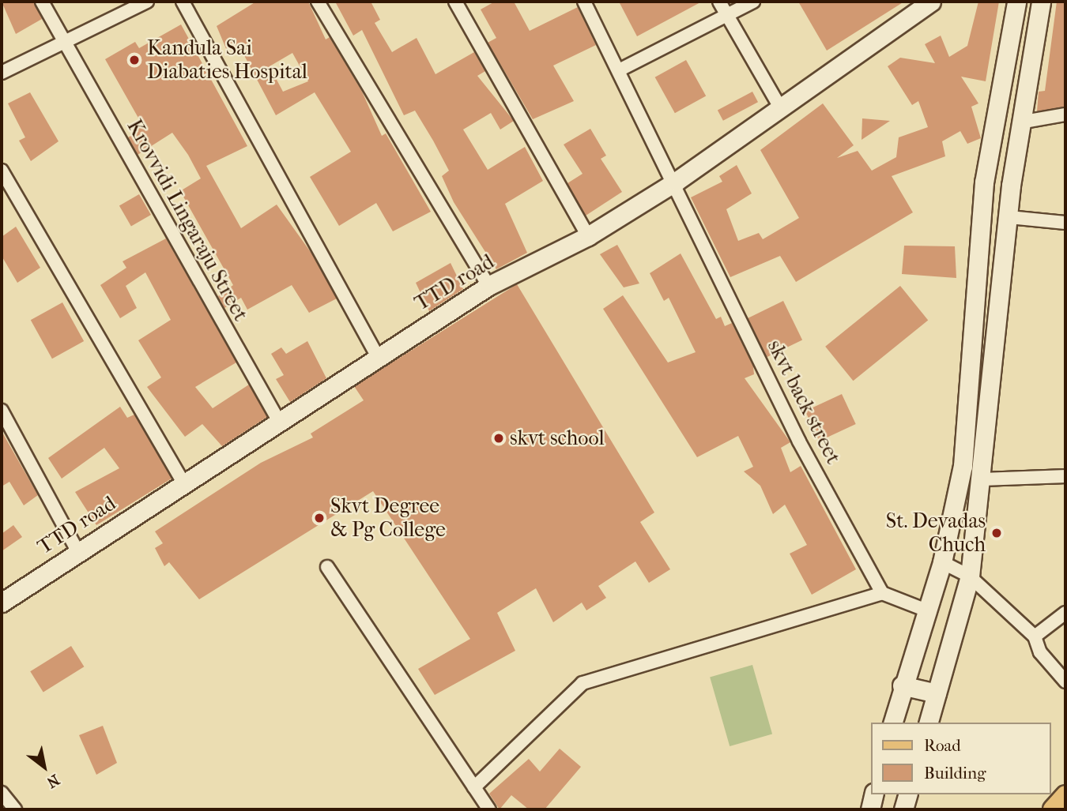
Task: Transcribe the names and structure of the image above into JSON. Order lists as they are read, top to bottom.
{
  "streets": {
    "street": ["Krovvidi Lingaraju Street", "TTD road", "skvt back street"]
  },
  "crossings": [
    ["Krovvidi Lingaraju Street", "TTD road"],
    ["TTD road", "skvt back street"]
  ],
  "places": [
    "Kandula Sai Diabaties Hospital",
    "skvt school",
    "Skvt Degree & Pg College",
    "St. Devadas Chuch"
  ],
  "legend": ["Road", "Building"],
  "north": "bottom right"
}
